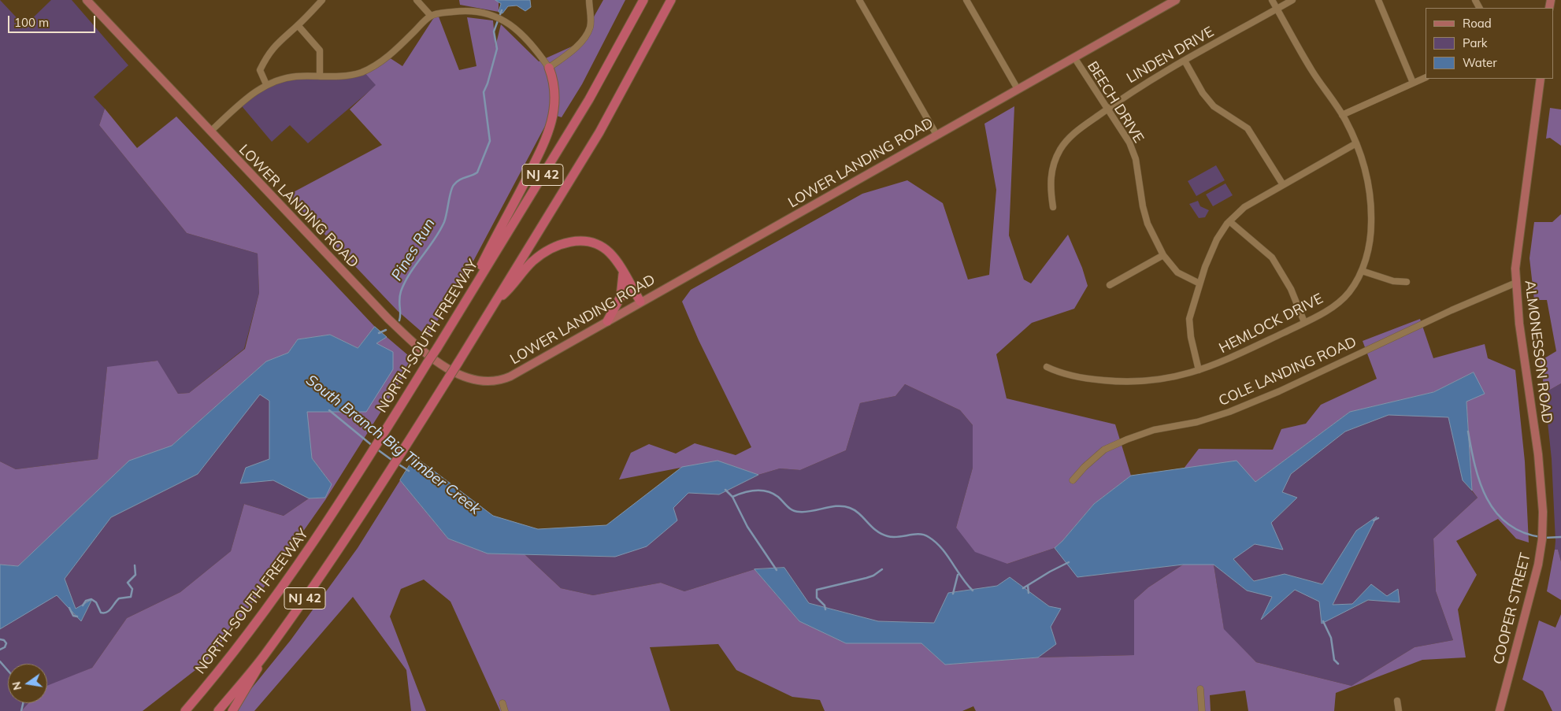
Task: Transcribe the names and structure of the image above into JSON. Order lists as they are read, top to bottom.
{
  "streets": {
    "highway": ["NJ 42", "NORTH-SOUTH FREEWAY"],
    "main road": ["LOWER LANDING ROAD", "ALMONESSON ROAD", "COOPER STREET"],
    "street": [
      "LINDEN DRIVE",
      "BEECH DRIVE",
      "HEMLOCK DRIVE",
      "COLE LANDING ROAD"
    ]
  },
  "crossings": [
    ["LINDEN DRIVE", "BEECH DRIVE"],
    ["LINDEN DRIVE", "HEMLOCK DRIVE"],
    ["BEECH DRIVE", "LOWER LANDING ROAD"],
    ["ALMONESSON ROAD", "COLE LANDING ROAD"],
    ["ALMONESSON ROAD", "COOPER STREET"]
  ],
  "water": ["Pines Run", "South Branch Big Timber Creek"],
  "legend": ["Road", "Park", "Water"],
  "scale_bar": "100 m",
  "north": "left"
}
